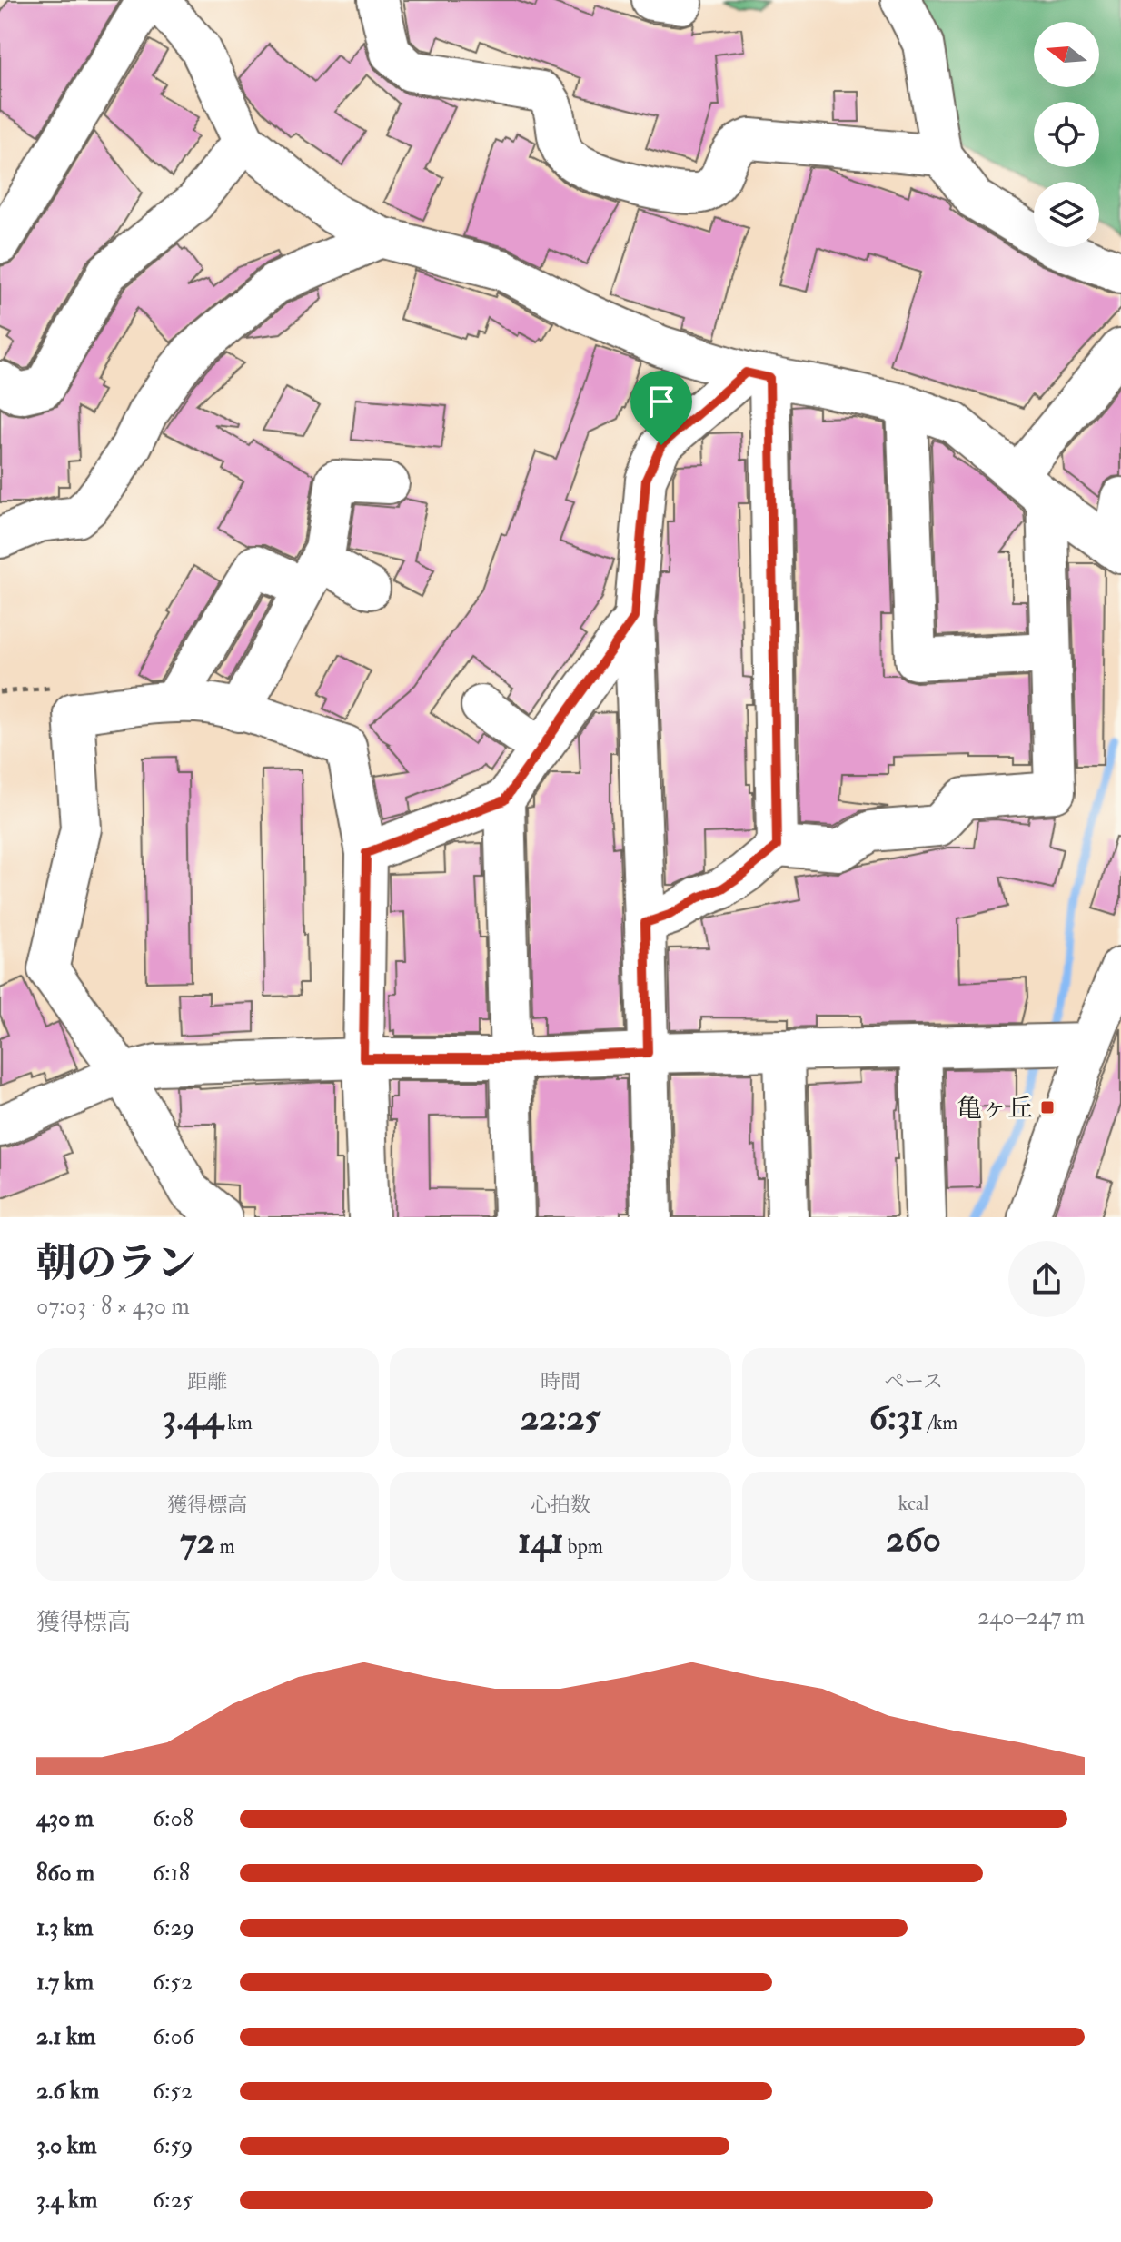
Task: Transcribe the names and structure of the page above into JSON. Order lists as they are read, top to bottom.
{
  "places": {
    "transit": ["亀ヶ丘"]
  },
  "north": "left",
  "page": {
    "heading": ["朝のラン", "07:03 · 8 × 430 m"],
    "stats": [
      ["距離", "3.44 km"],
      ["時間", "22:25"],
      ["ペース", "6:31 /km"],
      ["獲得標高", "72 m"],
      ["心拍数", "141 bpm"],
      ["kcal", "260"]
    ],
    "chart": ["獲得標高", "240–247 m"],
    "list": [
      {
        "name": "430 m",
        "note": "6:08"
      },
      {
        "name": "860 m",
        "note": "6:18"
      },
      {
        "name": "1.3 km",
        "note": "6:29"
      },
      {
        "name": "1.7 km",
        "note": "6:52"
      },
      {
        "name": "2.1 km",
        "note": "6:06"
      },
      {
        "name": "2.6 km",
        "note": "6:52"
      },
      {
        "name": "3.0 km",
        "note": "6:59"
      },
      {
        "name": "3.4 km",
        "note": "6:25"
      }
    ]
  }
}
